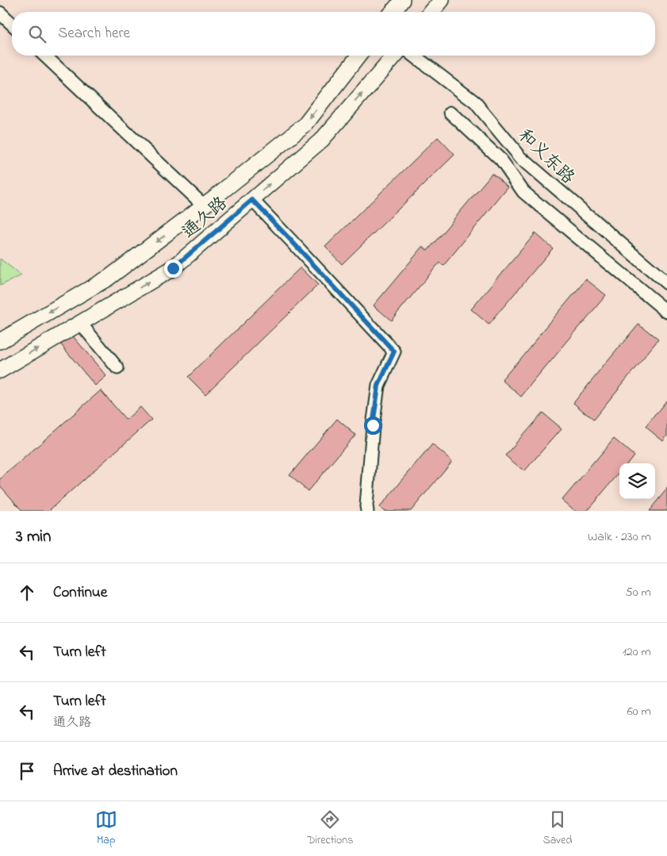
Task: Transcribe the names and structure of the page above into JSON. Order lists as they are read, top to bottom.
{
  "streets": {
    "main road": ["通久路"],
    "street": ["和义东路"]
  },
  "page": {
    "search": "Search here",
    "heading": ["3 min", "Walk · 230 m"],
    "list": [
      ["Continue", "50 m"],
      ["Turn left", "120 m"],
      ["Turn left", "通久路", "60 m"],
      "Arrive at destination"
    ],
    "nav": ["Map", "Directions", "Saved"]
  }
}
